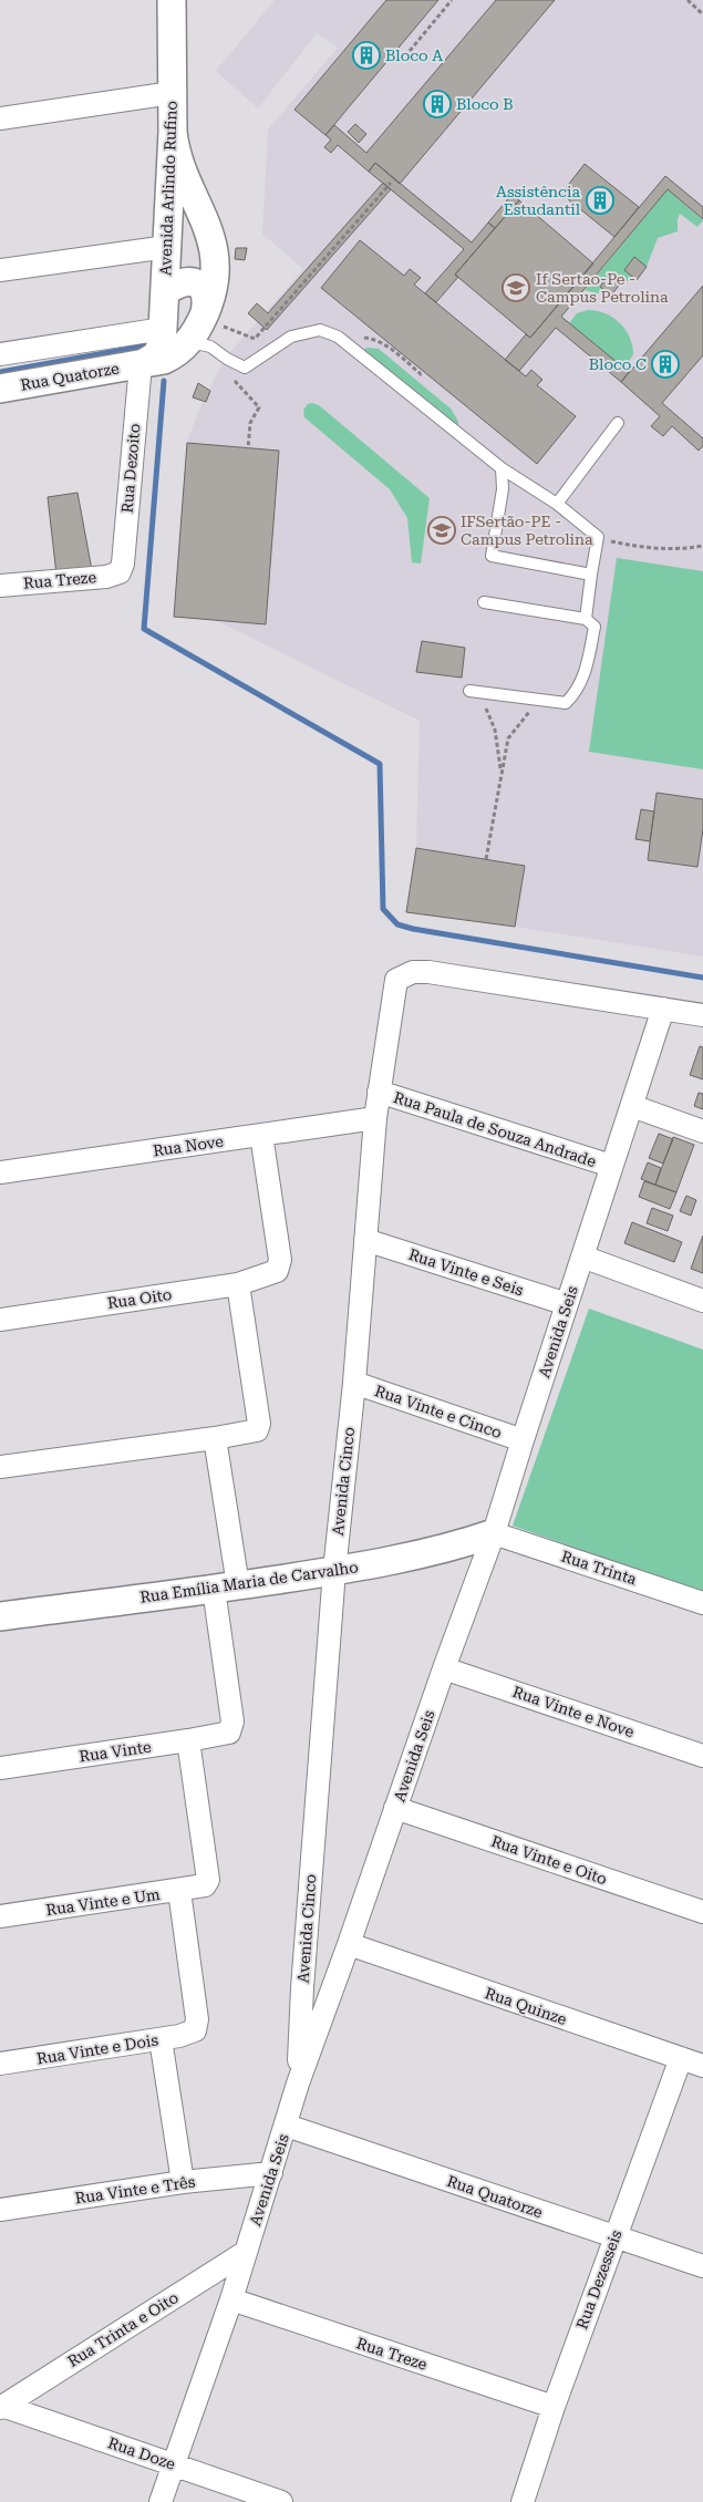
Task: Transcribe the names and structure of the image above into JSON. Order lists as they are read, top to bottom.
{
  "streets": {
    "street": [
      "Avenida Arlindo Rufino",
      "Rua Quatorze",
      "Rua Dezoito",
      "Rua Treze",
      "Rua Paula de Souza Andrade",
      "Rua Nove",
      "Rua Vinte e Seis",
      "Rua Oito",
      "Avenida Seis",
      "Rua Vinte e Cinco",
      "Avenida Cinco",
      "Rua Trinta",
      "Rua Emília Maria de Carvalho",
      "Rua Vinte e Nove",
      "Rua Vinte",
      "Rua Vinte e Oito",
      "Rua Vinte e Um",
      "Rua Quinze",
      "Rua Vinte e Dois",
      "Rua Vinte e Três",
      "Rua Dezesseis",
      "Rua Trinta e Oito",
      "Rua Doze"
    ]
  },
  "crossings": [
    ["Avenida Arlindo Rufino", "Rua Quatorze"],
    ["Avenida Arlindo Rufino", "Rua Dezoito"],
    ["Rua Quatorze", "Rua Dezoito"],
    ["Rua Quatorze", "Avenida Seis"],
    ["Rua Quatorze", "Rua Dezesseis"],
    ["Rua Dezoito", "Rua Treze"],
    ["Rua Treze", "Avenida Seis"],
    ["Rua Treze", "Rua Dezesseis"],
    ["Rua Paula de Souza Andrade", "Avenida Seis"],
    ["Rua Paula de Souza Andrade", "Avenida Cinco"],
    ["Rua Nove", "Rua Oito"],
    ["Rua Nove", "Avenida Cinco"],
    ["Rua Vinte e Seis", "Avenida Seis"],
    ["Rua Vinte e Seis", "Avenida Cinco"],
    ["Avenida Seis", "Rua Vinte e Cinco"],
    ["Avenida Seis", "Avenida Cinco"],
    ["Avenida Seis", "Rua Trinta"],
    ["Avenida Seis", "Rua Emília Maria de Carvalho"],
    ["Avenida Seis", "Rua Vinte e Nove"],
    ["Avenida Seis", "Rua Vinte e Oito"],
    ["Avenida Seis", "Rua Quinze"],
    ["Avenida Seis", "Rua Vinte e Três"],
    ["Avenida Seis", "Rua Trinta e Oito"],
    ["Avenida Seis", "Rua Doze"],
    ["Rua Vinte e Cinco", "Avenida Cinco"],
    ["Avenida Cinco", "Rua Emília Maria de Carvalho"],
    ["Rua Trinta", "Rua Emília Maria de Carvalho"],
    ["Rua Emília Maria de Carvalho", "Rua Vinte"],
    ["Rua Vinte", "Rua Vinte e Um"],
    ["Rua Vinte e Um", "Rua Vinte e Dois"],
    ["Rua Quinze", "Rua Dezesseis"],
    ["Rua Trinta e Oito", "Rua Doze"]
  ],
  "places": {
    "building": [
      "Bloco A",
      "Bloco B",
      "Assistência Estudantil",
      "Bloco C"
    ],
    "school or university": ["If Sertao-Pe - Campus Petrolina", "IFSertão-PE - Campus Petrolina"]
  }
}
